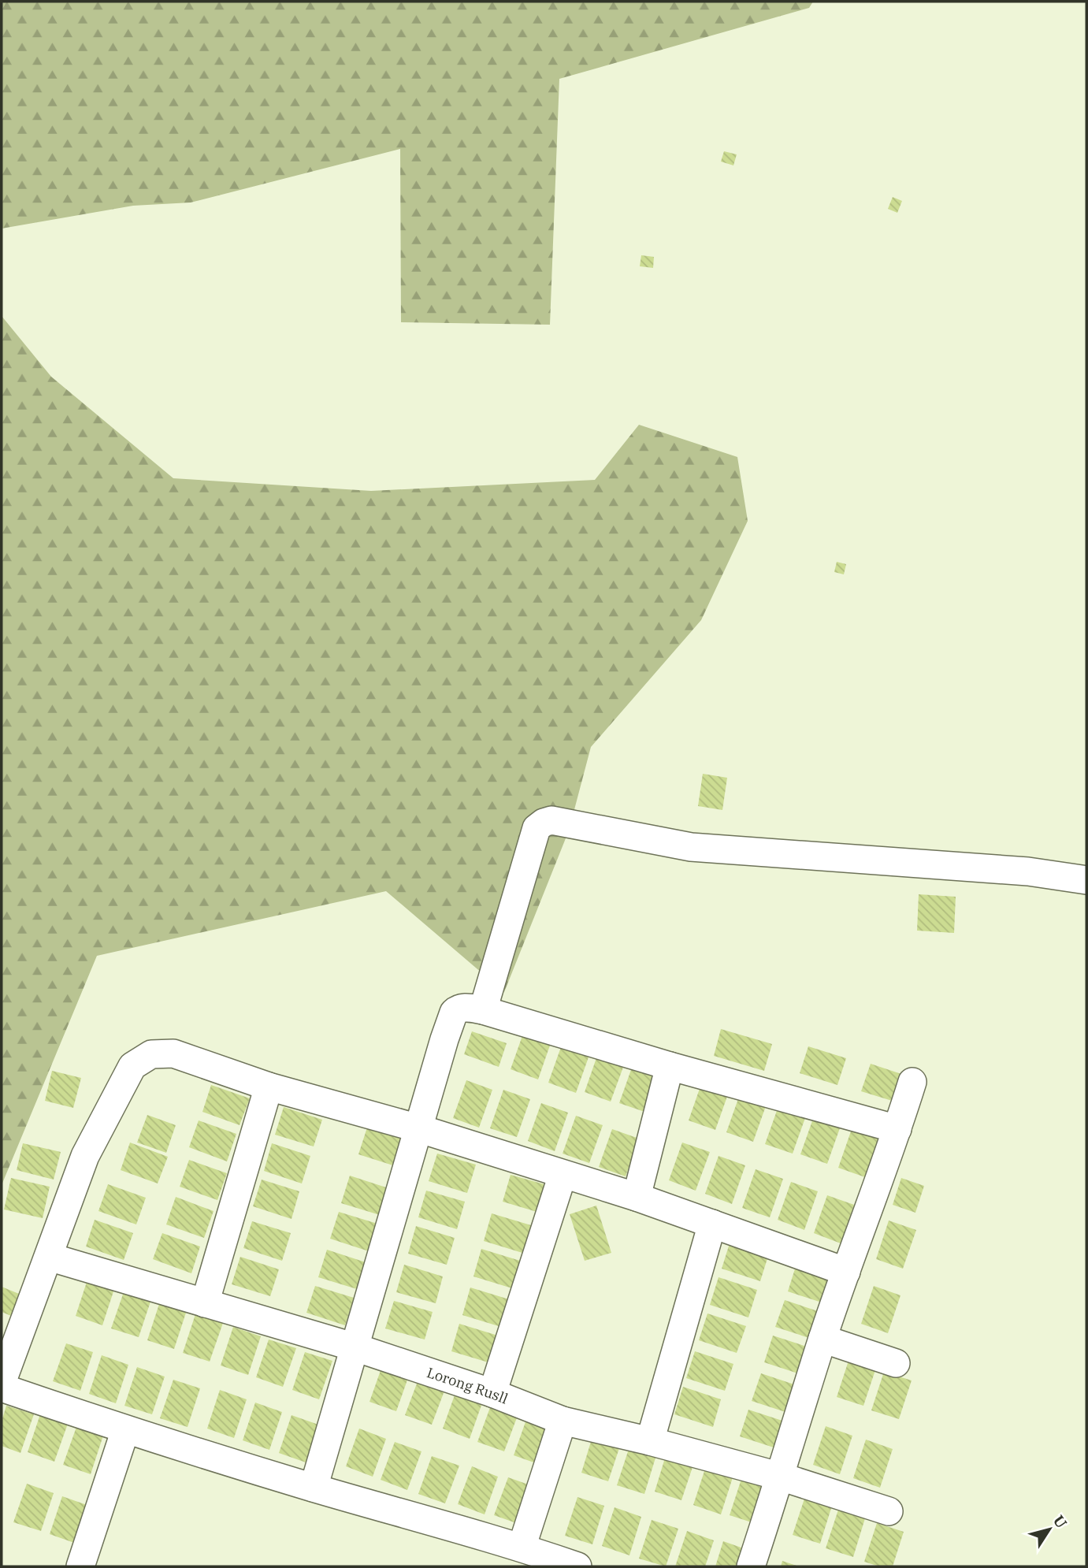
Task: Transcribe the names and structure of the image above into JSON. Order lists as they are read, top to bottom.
{
  "streets": {
    "street": ["Lorong Rusll"]
  },
  "north": "top right"
}
